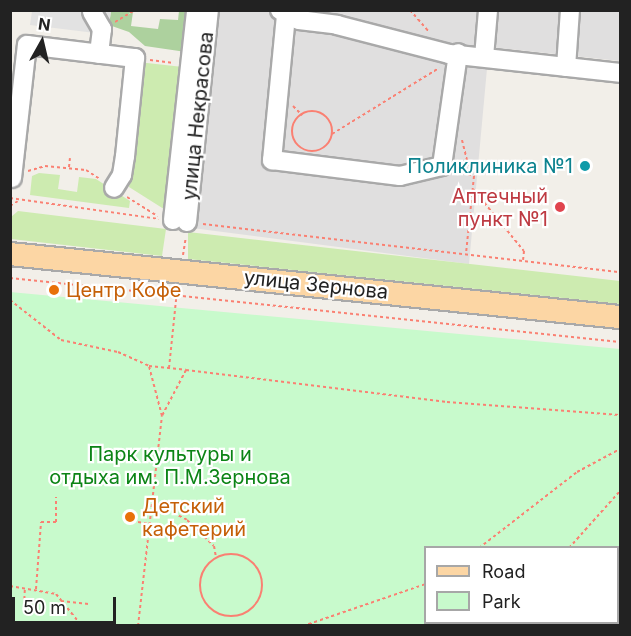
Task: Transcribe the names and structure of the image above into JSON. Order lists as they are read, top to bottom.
{
  "streets": {
    "main road": ["улица Зернова"],
    "street": ["улица Некрасова"]
  },
  "parks": ["Парк культуры и отдыха им. П.М.Зернова"],
  "places": [
    "Поликлиника №1",
    "Аптечный пункт №1",
    "Центр Кофе",
    "Детский кафетерий"
  ],
  "legend": ["Road", "Park"],
  "scale_bar": "50 m",
  "north": "top"
}
